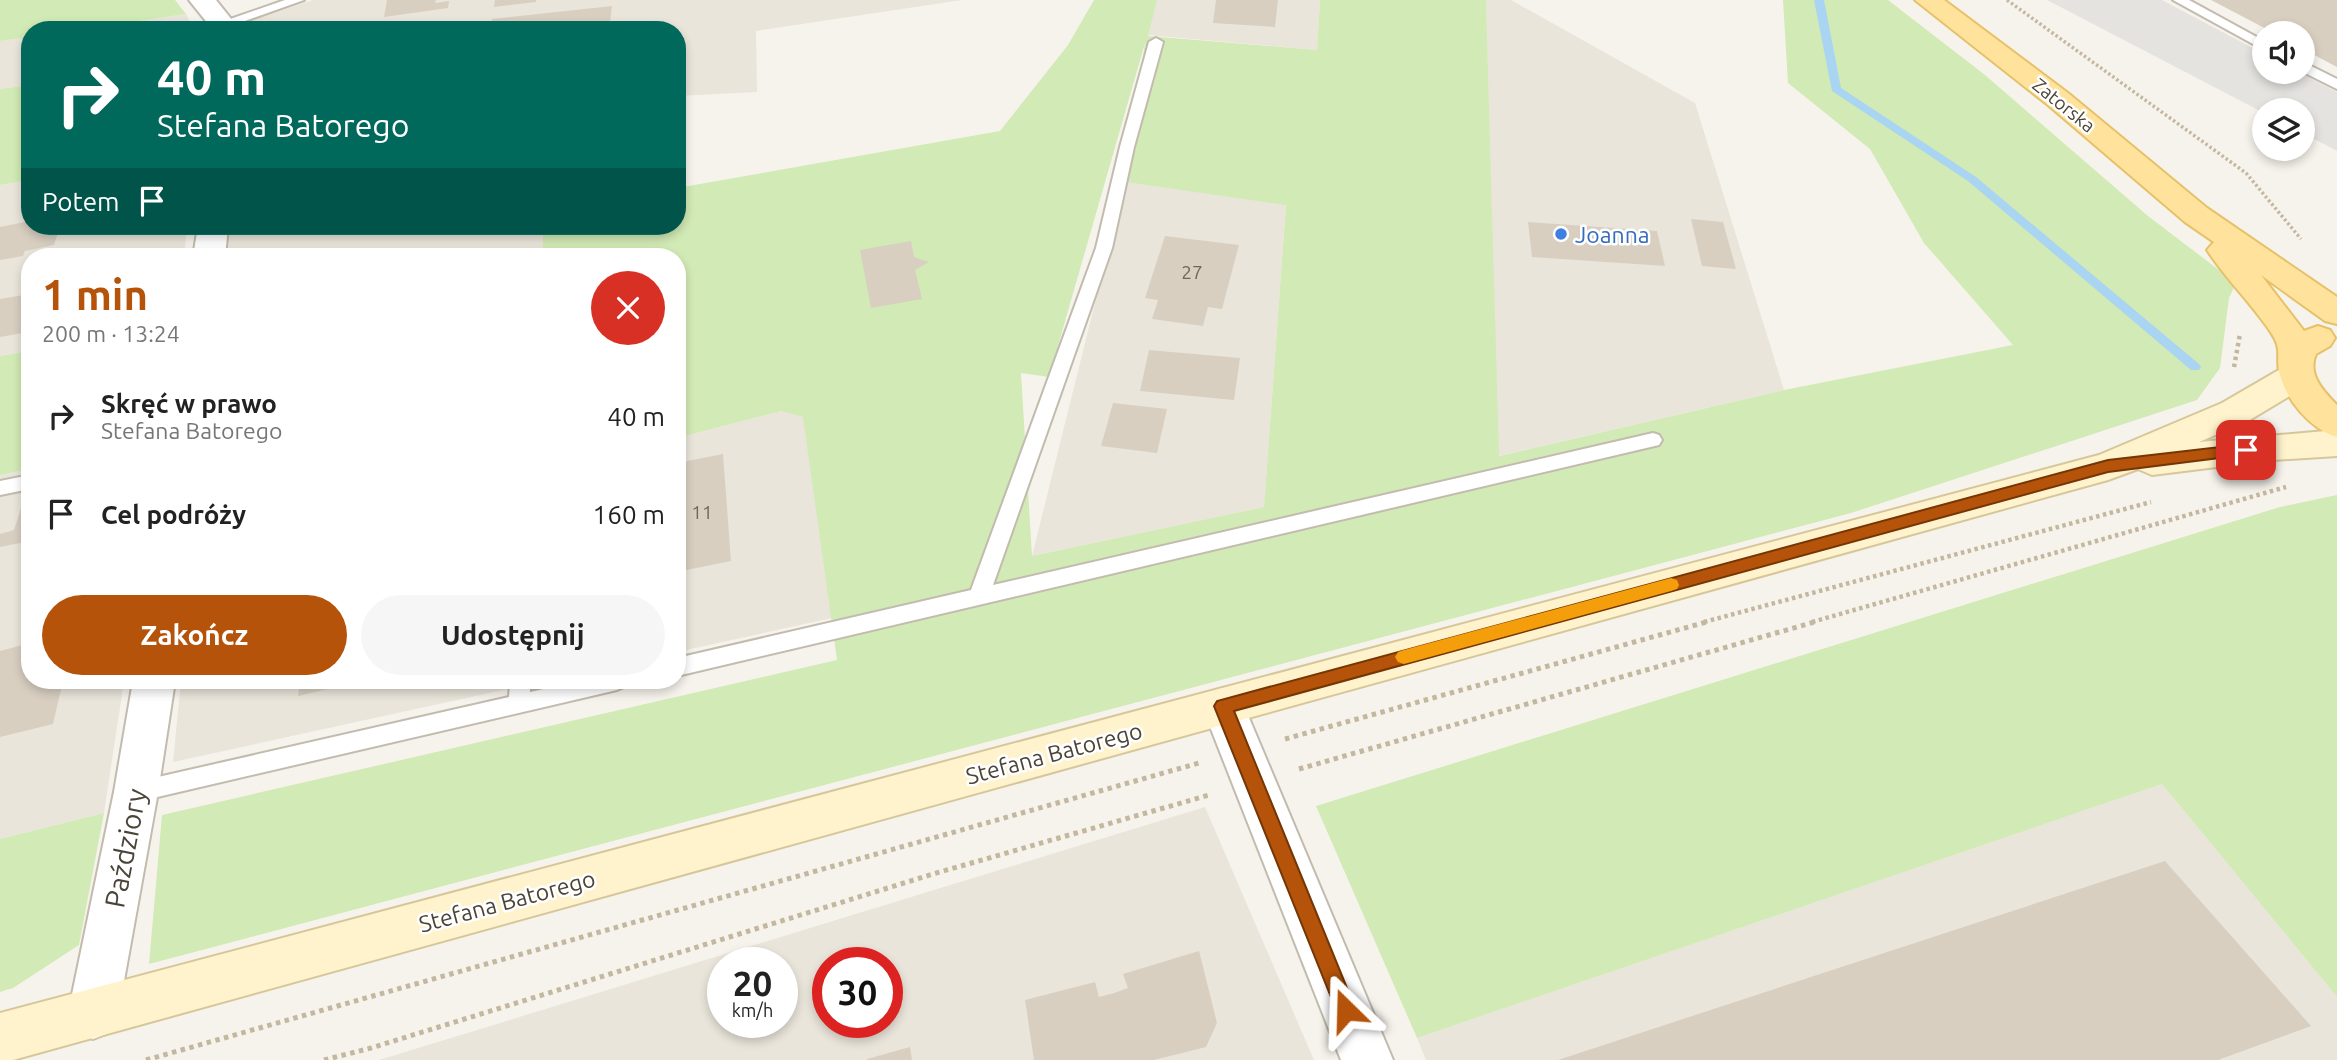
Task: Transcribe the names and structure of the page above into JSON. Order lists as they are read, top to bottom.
{
  "streets": {
    "main road": ["Zatorska"],
    "street": ["Stefana Batorego", "Paździory"]
  },
  "crossings": [
    ["Zatorska", "Stefana Batorego"],
    ["Stefana Batorego", "Paździory"]
  ],
  "places": ["Joanna"],
  "house_numbers": ["27", "11"],
  "page": {
    "turn": ["40 m", "Stefana Batorego"],
    "then": "Potem",
    "heading": ["1 min", "200 m · 13:24"],
    "list": [
      {
        "name": "Skręć w prawo",
        "note": "Stefana Batorego",
        "value": "40 m"
      },
      {
        "name": "Cel podróży",
        "value": "160 m"
      }
    ],
    "buttons": ["Zakończ", "Udostępnij"],
    "speed": "20 km/h",
    "limit": "30"
  }
}
